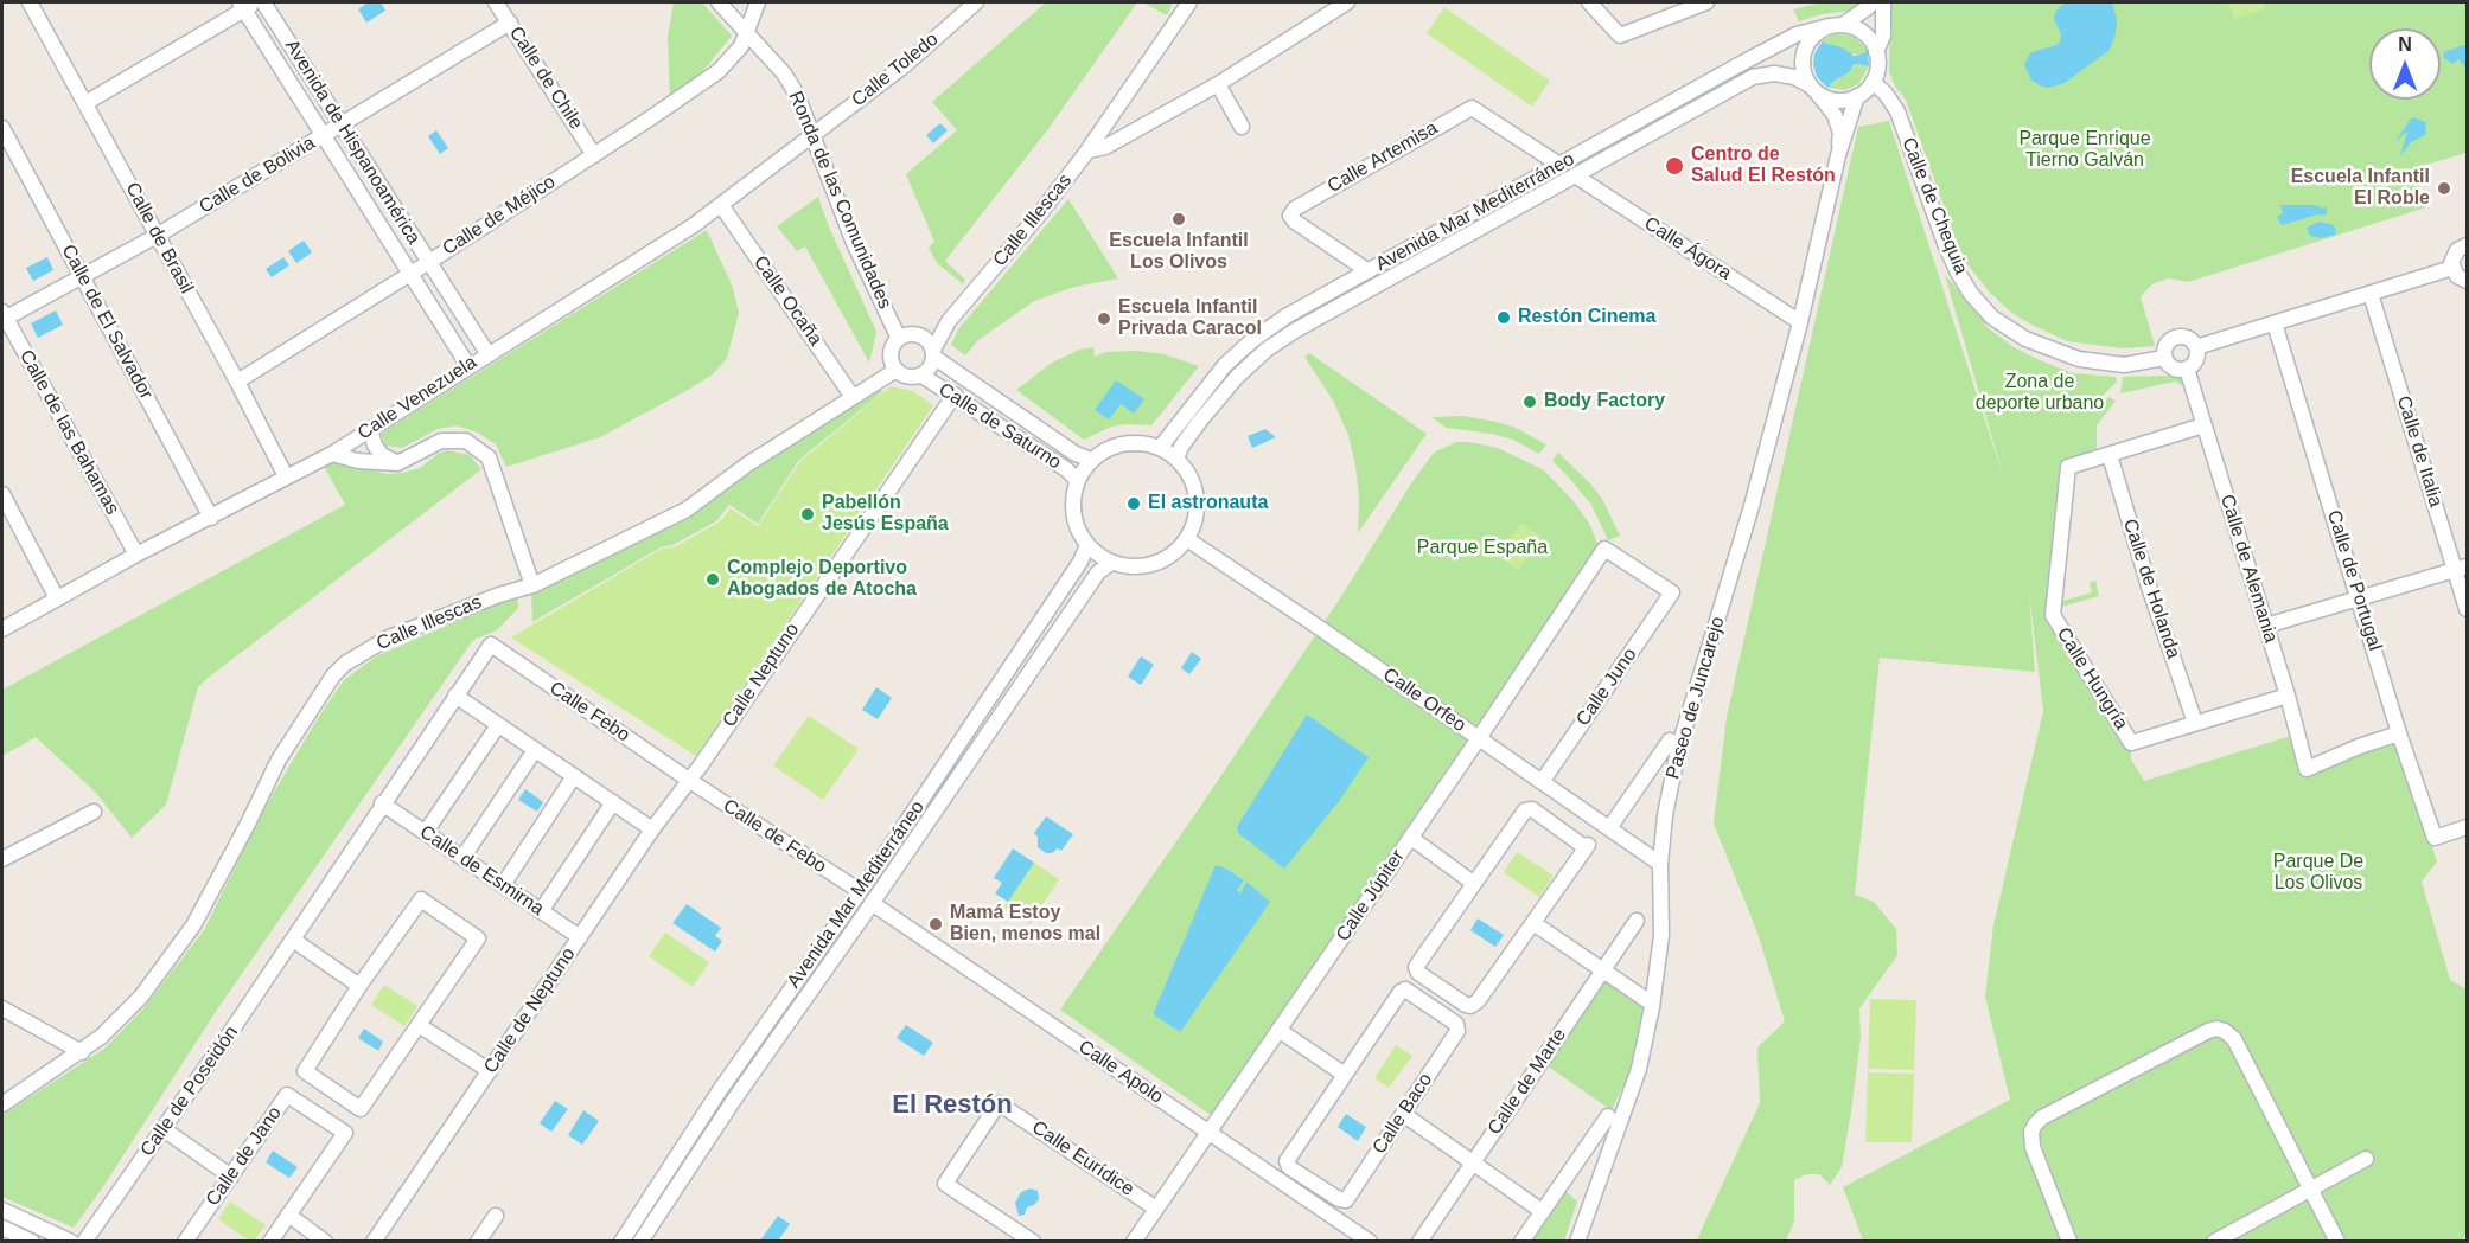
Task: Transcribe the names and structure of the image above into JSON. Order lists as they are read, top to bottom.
{
  "streets": {
    "street": [
      "Calle Toledo",
      "Calle de Chile",
      "Avenida de Hispanoamérica",
      "Calle Artemisa",
      "Calle de Bolivia",
      "Ronda de las Comunidades",
      "Calle de Chequia",
      "Avenida Mar Mediterráneo",
      "Calle de Méjico",
      "Calle Illescas",
      "Calle de Brasil",
      "Calle Ágora",
      "Calle Ocaña",
      "Calle de El Salvador",
      "Calle Venezuela",
      "Calle de Saturno",
      "Calle de las Bahamas",
      "Calle de Italia",
      "Calle de Alemania",
      "Calle de Portugal",
      "Calle de Holanda",
      "Calle Neptuno",
      "Calle Hungría",
      "Calle Juno",
      "Paseo de Juncarejo",
      "Calle Orfeo",
      "Calle Febo",
      "Calle de Febo",
      "Calle de Esmirna",
      "Calle Júpiter",
      "Calle de Neptuno",
      "Calle Apolo",
      "Calle de Marte",
      "Calle de Poseidón",
      "Calle Baco",
      "Calle de Jano",
      "Calle Eurídice"
    ]
  },
  "crossings": [
    ["Calle Toledo", "Ronda de las Comunidades"],
    ["Calle Toledo", "Calle Venezuela"],
    ["Calle de Chile", "Calle de Bolivia"],
    ["Calle de Chile", "Calle de Méjico"],
    ["Avenida de Hispanoamérica", "Calle de Bolivia"],
    ["Avenida de Hispanoamérica", "Calle de Méjico"],
    ["Avenida de Hispanoamérica", "Calle Venezuela"],
    ["Calle Artemisa", "Avenida Mar Mediterráneo"],
    ["Calle de Bolivia", "Calle de Brasil"],
    ["Calle de Bolivia", "Calle de El Salvador"],
    ["Calle de Bolivia", "Calle de las Bahamas"],
    ["Ronda de las Comunidades", "Calle de Méjico"],
    ["Ronda de las Comunidades", "Calle Illescas"],
    ["Ronda de las Comunidades", "Calle Venezuela"],
    ["Ronda de las Comunidades", "Calle de Saturno"],
    ["Calle de Chequia", "Avenida Mar Mediterráneo"],
    ["Calle de Chequia", "Calle de Alemania"],
    ["Calle de Chequia", "Paseo de Juncarejo"],
    ["Avenida Mar Mediterráneo", "Calle Ágora"],
    ["Avenida Mar Mediterráneo", "Calle de Saturno"],
    ["Avenida Mar Mediterráneo", "Paseo de Juncarejo"],
    ["Avenida Mar Mediterráneo", "Calle Orfeo"],
    ["Avenida Mar Mediterráneo", "Calle de Febo"],
    ["Avenida Mar Mediterráneo", "Calle Apolo"],
    ["Calle de Méjico", "Calle de Brasil"],
    ["Calle Illescas", "Calle Ocaña"],
    ["Calle Illescas", "Calle de Saturno"],
    ["Calle de Brasil", "Calle Venezuela"],
    ["Calle Ágora", "Paseo de Juncarejo"],
    ["Calle Ocaña", "Calle Venezuela"],
    ["Calle de El Salvador", "Calle Venezuela"],
    ["Calle Venezuela", "Calle de las Bahamas"],
    ["Calle de Saturno", "Calle Neptuno"],
    ["Calle de Saturno", "Calle Orfeo"],
    ["Calle de Alemania", "Calle de Portugal"],
    ["Calle de Alemania", "Calle Hungría"],
    ["Calle de Holanda", "Calle Hungría"],
    ["Calle Neptuno", "Calle Febo"],
    ["Calle Neptuno", "Calle de Febo"],
    ["Calle Neptuno", "Calle de Neptuno"],
    ["Calle Juno", "Calle Orfeo"],
    ["Calle Juno", "Calle Júpiter"],
    ["Paseo de Juncarejo", "Calle Orfeo"],
    ["Calle Orfeo", "Calle Júpiter"],
    ["Calle Febo", "Calle de Febo"],
    ["Calle Febo", "Calle de Neptuno"],
    ["Calle Febo", "Calle de Poseidón"],
    ["Calle de Febo", "Calle de Neptuno"],
    ["Calle de Esmirna", "Calle de Neptuno"],
    ["Calle de Esmirna", "Calle de Poseidón"],
    ["Calle Júpiter", "Calle Apolo"],
    ["Calle Júpiter", "Calle Eurídice"]
  ],
  "districts": ["El Restón"],
  "parks": [
    "Parque Enrique Tierno Galván",
    "Zona de deporte urbano",
    "Parque España",
    "Parque De Los Olivos"
  ],
  "places": [
    "Centro de Salud El Restón",
    "Escuela Infantil El Roble",
    "Escuela Infantil Los Olivos",
    "Restón Cinema",
    "Escuela Infantil Privada Caracol",
    "Body Factory",
    "El astronauta",
    "Pabellón Jesús España",
    "Complejo Deportivo Abogados de Atocha",
    "Mamá Estoy Bien, menos mal"
  ],
  "north": "top"
}
